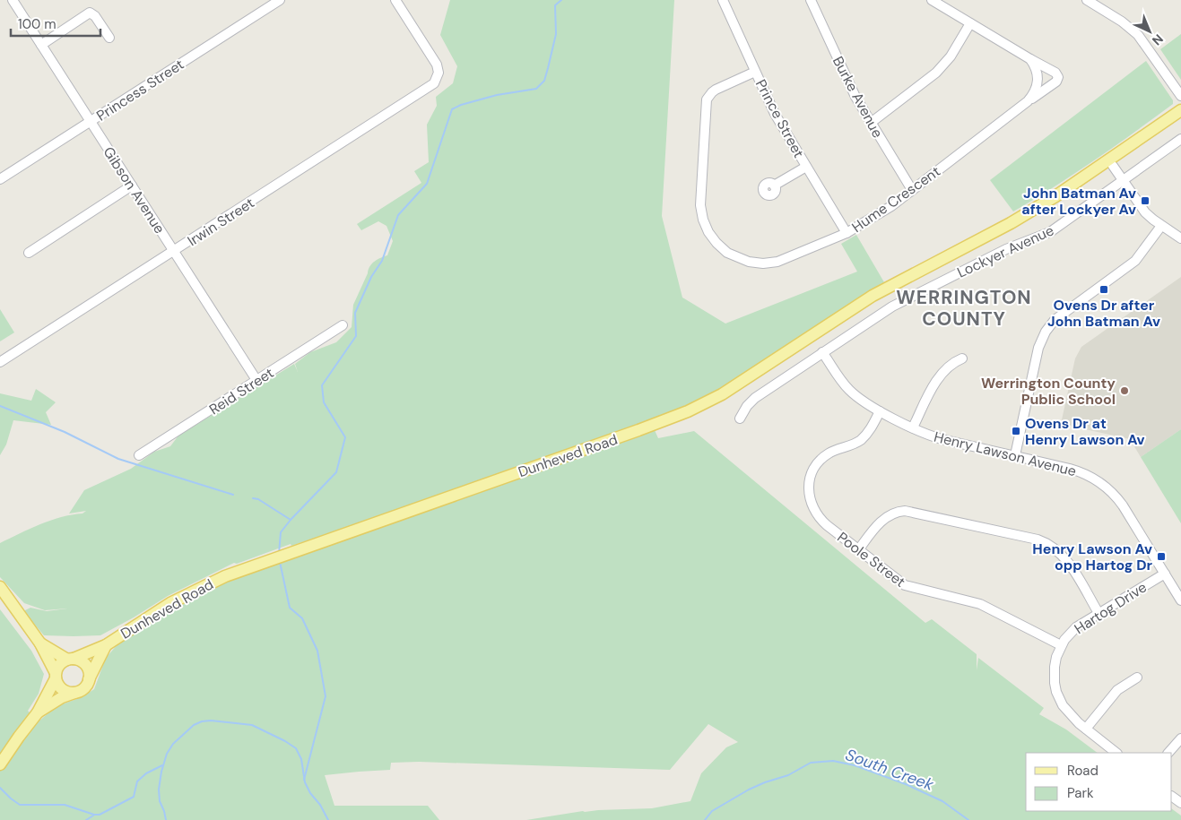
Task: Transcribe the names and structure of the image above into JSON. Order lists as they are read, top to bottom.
{
  "streets": {
    "main road": ["Dunheved Road"],
    "street": [
      "Princess Street",
      "Burke Avenue",
      "Prince Street",
      "Gibson Avenue",
      "Hume Crescent",
      "Irwin Street",
      "Lockyer Avenue",
      "Reid Street",
      "Henry Lawson Avenue",
      "Poole Street",
      "Hartog Drive"
    ]
  },
  "crossings": [
    ["Princess Street", "Gibson Avenue"],
    ["Burke Avenue", "Hume Crescent"],
    ["Prince Street", "Hume Crescent"],
    ["Gibson Avenue", "Irwin Street"],
    ["Gibson Avenue", "Reid Street"],
    ["Lockyer Avenue", "Henry Lawson Avenue"],
    ["Henry Lawson Avenue", "Poole Street"],
    ["Henry Lawson Avenue", "Hartog Drive"],
    ["Poole Street", "Hartog Drive"]
  ],
  "districts": ["WERRINGTON COUNTY"],
  "water": ["South Creek"],
  "places": {
    "transit": [
      "John Batman Av after Lockyer Av",
      "Ovens Dr after John Batman Av",
      "Ovens Dr at Henry Lawson Av",
      "Henry Lawson Av opp Hartog Dr"
    ],
    "other": ["Werrington County Public School"]
  },
  "legend": ["Road", "Park"],
  "scale_bar": "100 m",
  "north": "bottom right"
}
